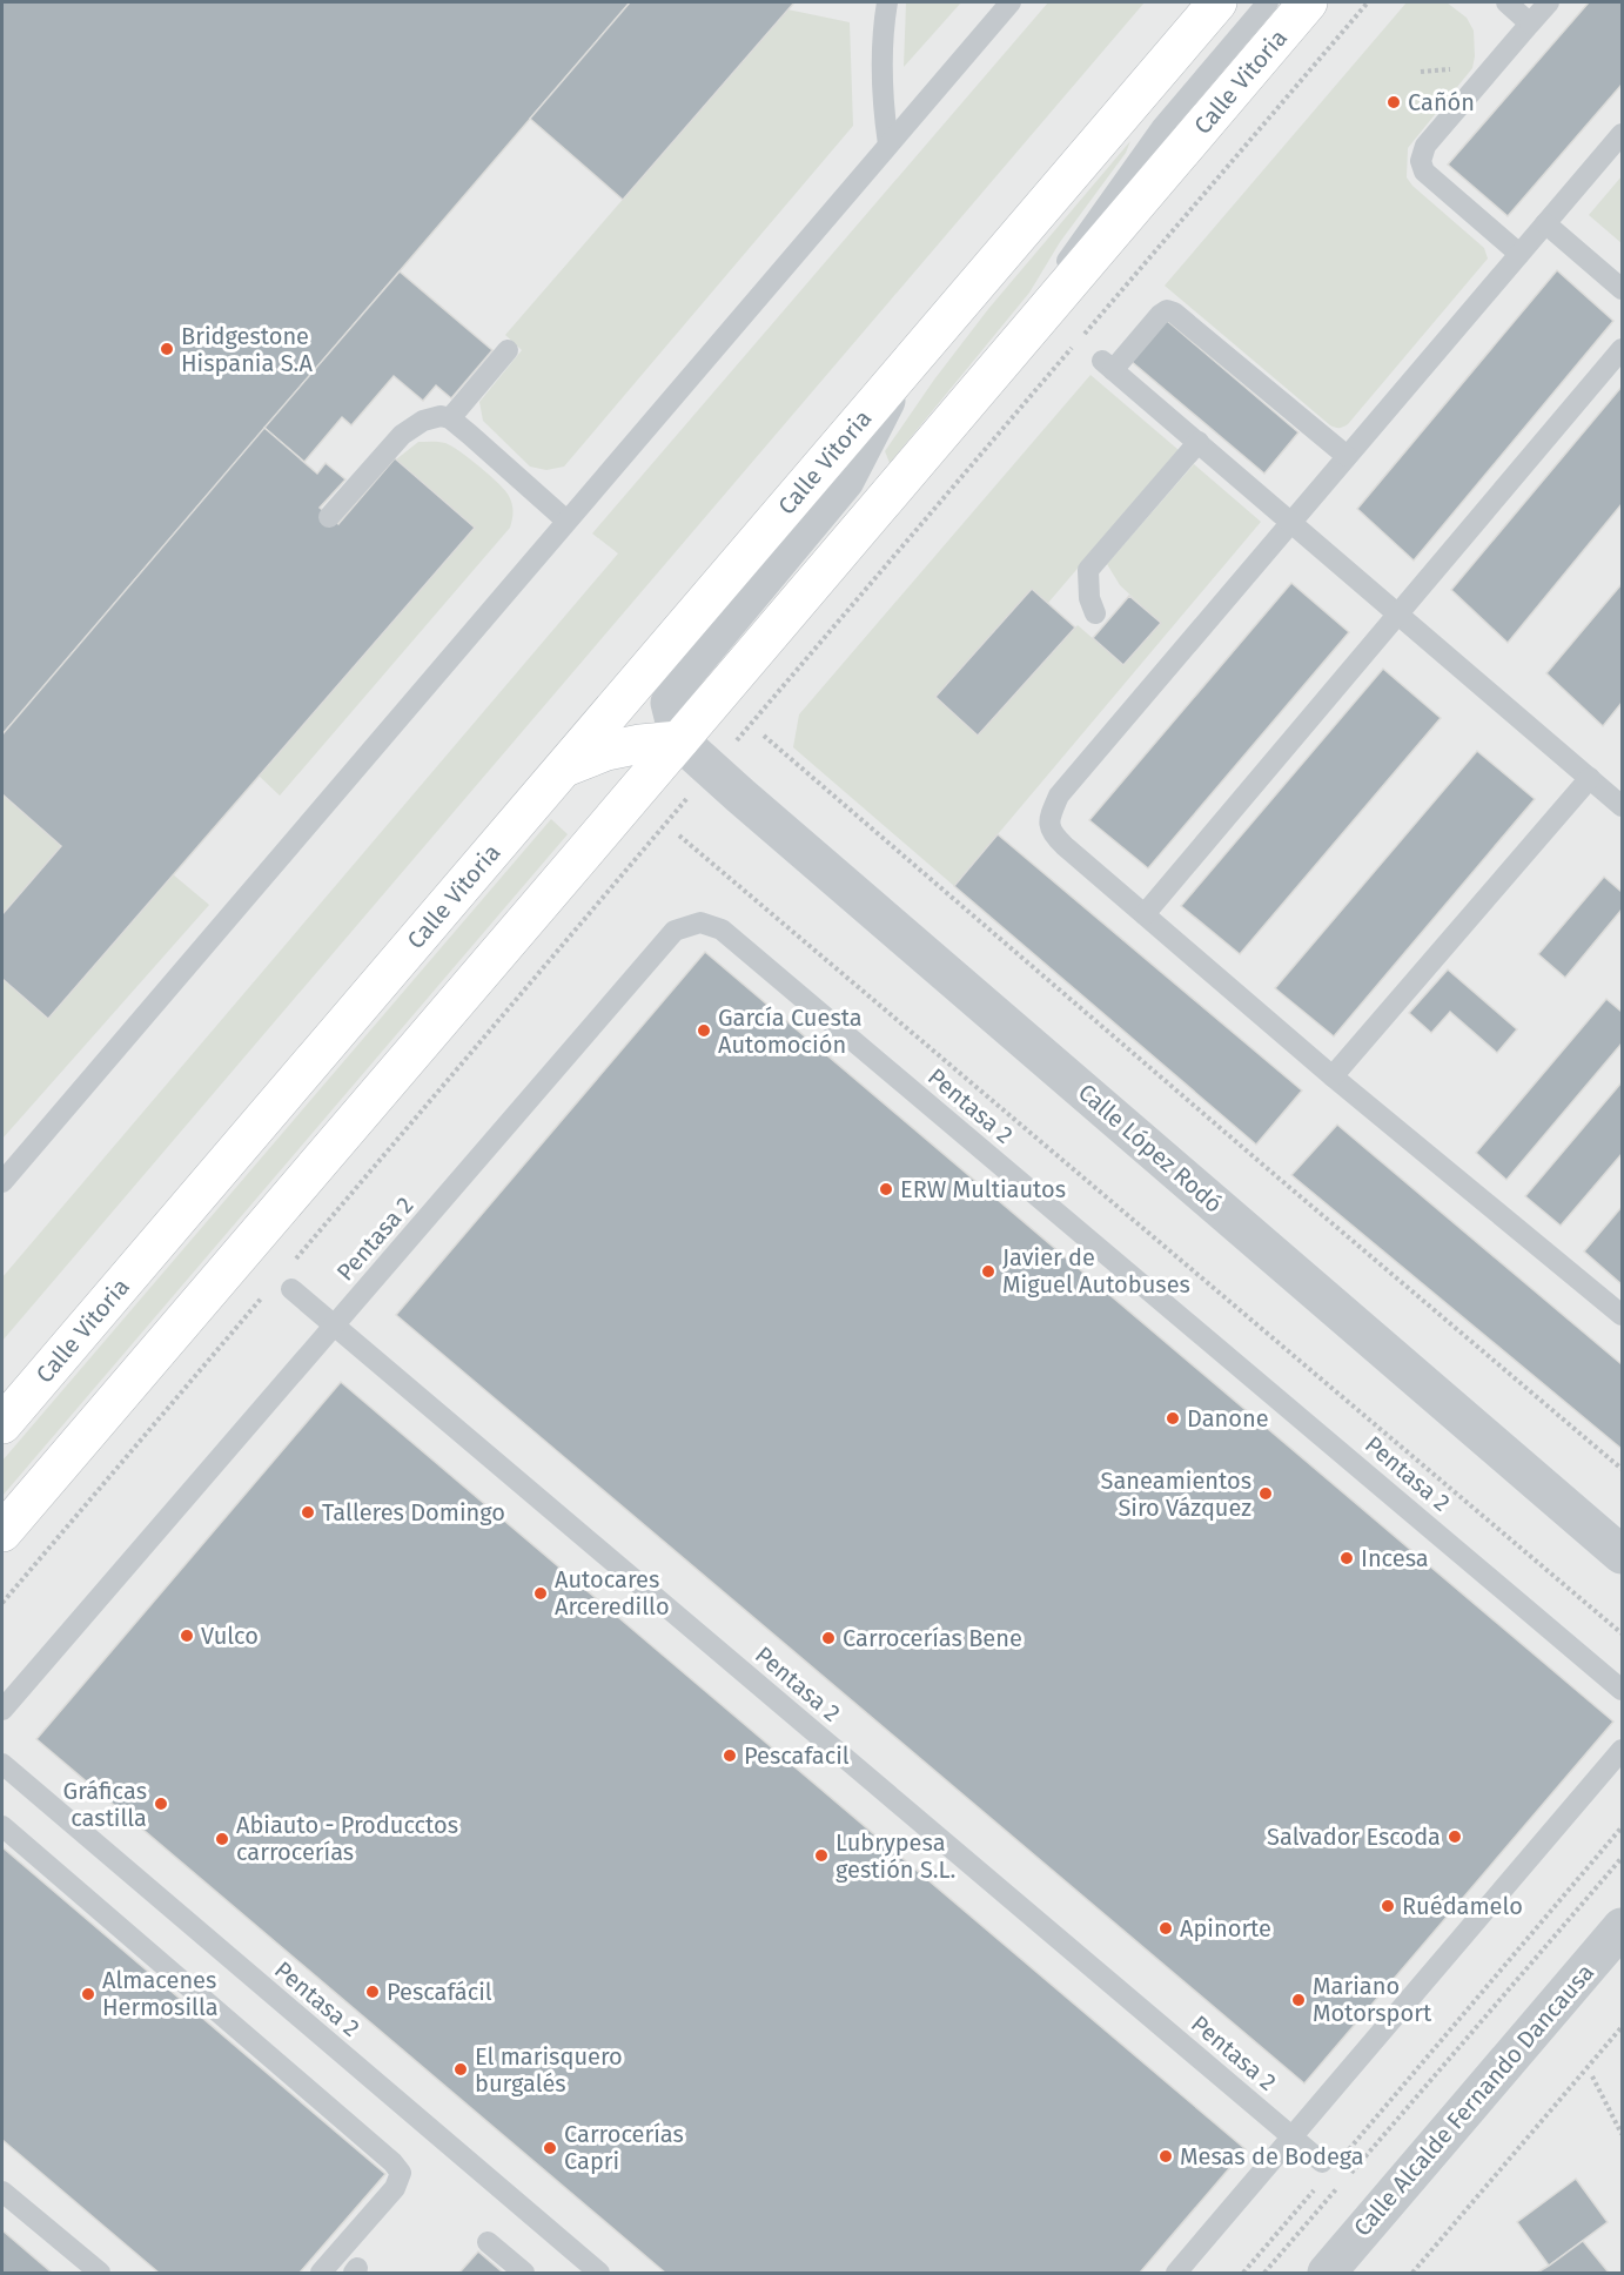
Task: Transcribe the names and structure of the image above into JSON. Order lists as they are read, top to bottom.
{
  "streets": {
    "highway": ["Calle Vitoria"],
    "street": ["Calle López Rodó", "Calle Alcalde Fernando Dancausa"],
    "lane": ["Pentasa 2"]
  },
  "crossings": [
    ["Calle Vitoria", "Calle López Rodó"]
  ],
  "places": [
    "Cañón",
    "Bridgestone Hispania S.A",
    "García Cuesta Automoción",
    "ERW Multiautos",
    "Javier de Miguel Autobuses",
    "Danone",
    "Saneamientos Siro Vázquez",
    "Talleres Domingo",
    "Incesa",
    "Autocares Arceredillo",
    "Vulco",
    "Carrocerías Bene",
    "Pescafacil",
    "Gráficas castilla",
    "Salvador Escoda",
    "Abiauto - Producctos carrocerías",
    "Lubrypesa gestión S.L.",
    "Ruédamelo",
    "Apinorte",
    "Pescafácil",
    "Almacenes Hermosilla",
    "Mariano Motorsport",
    "El marisquero burgalés",
    "Carrocerías Capri",
    "Mesas de Bodega"
  ]
}
